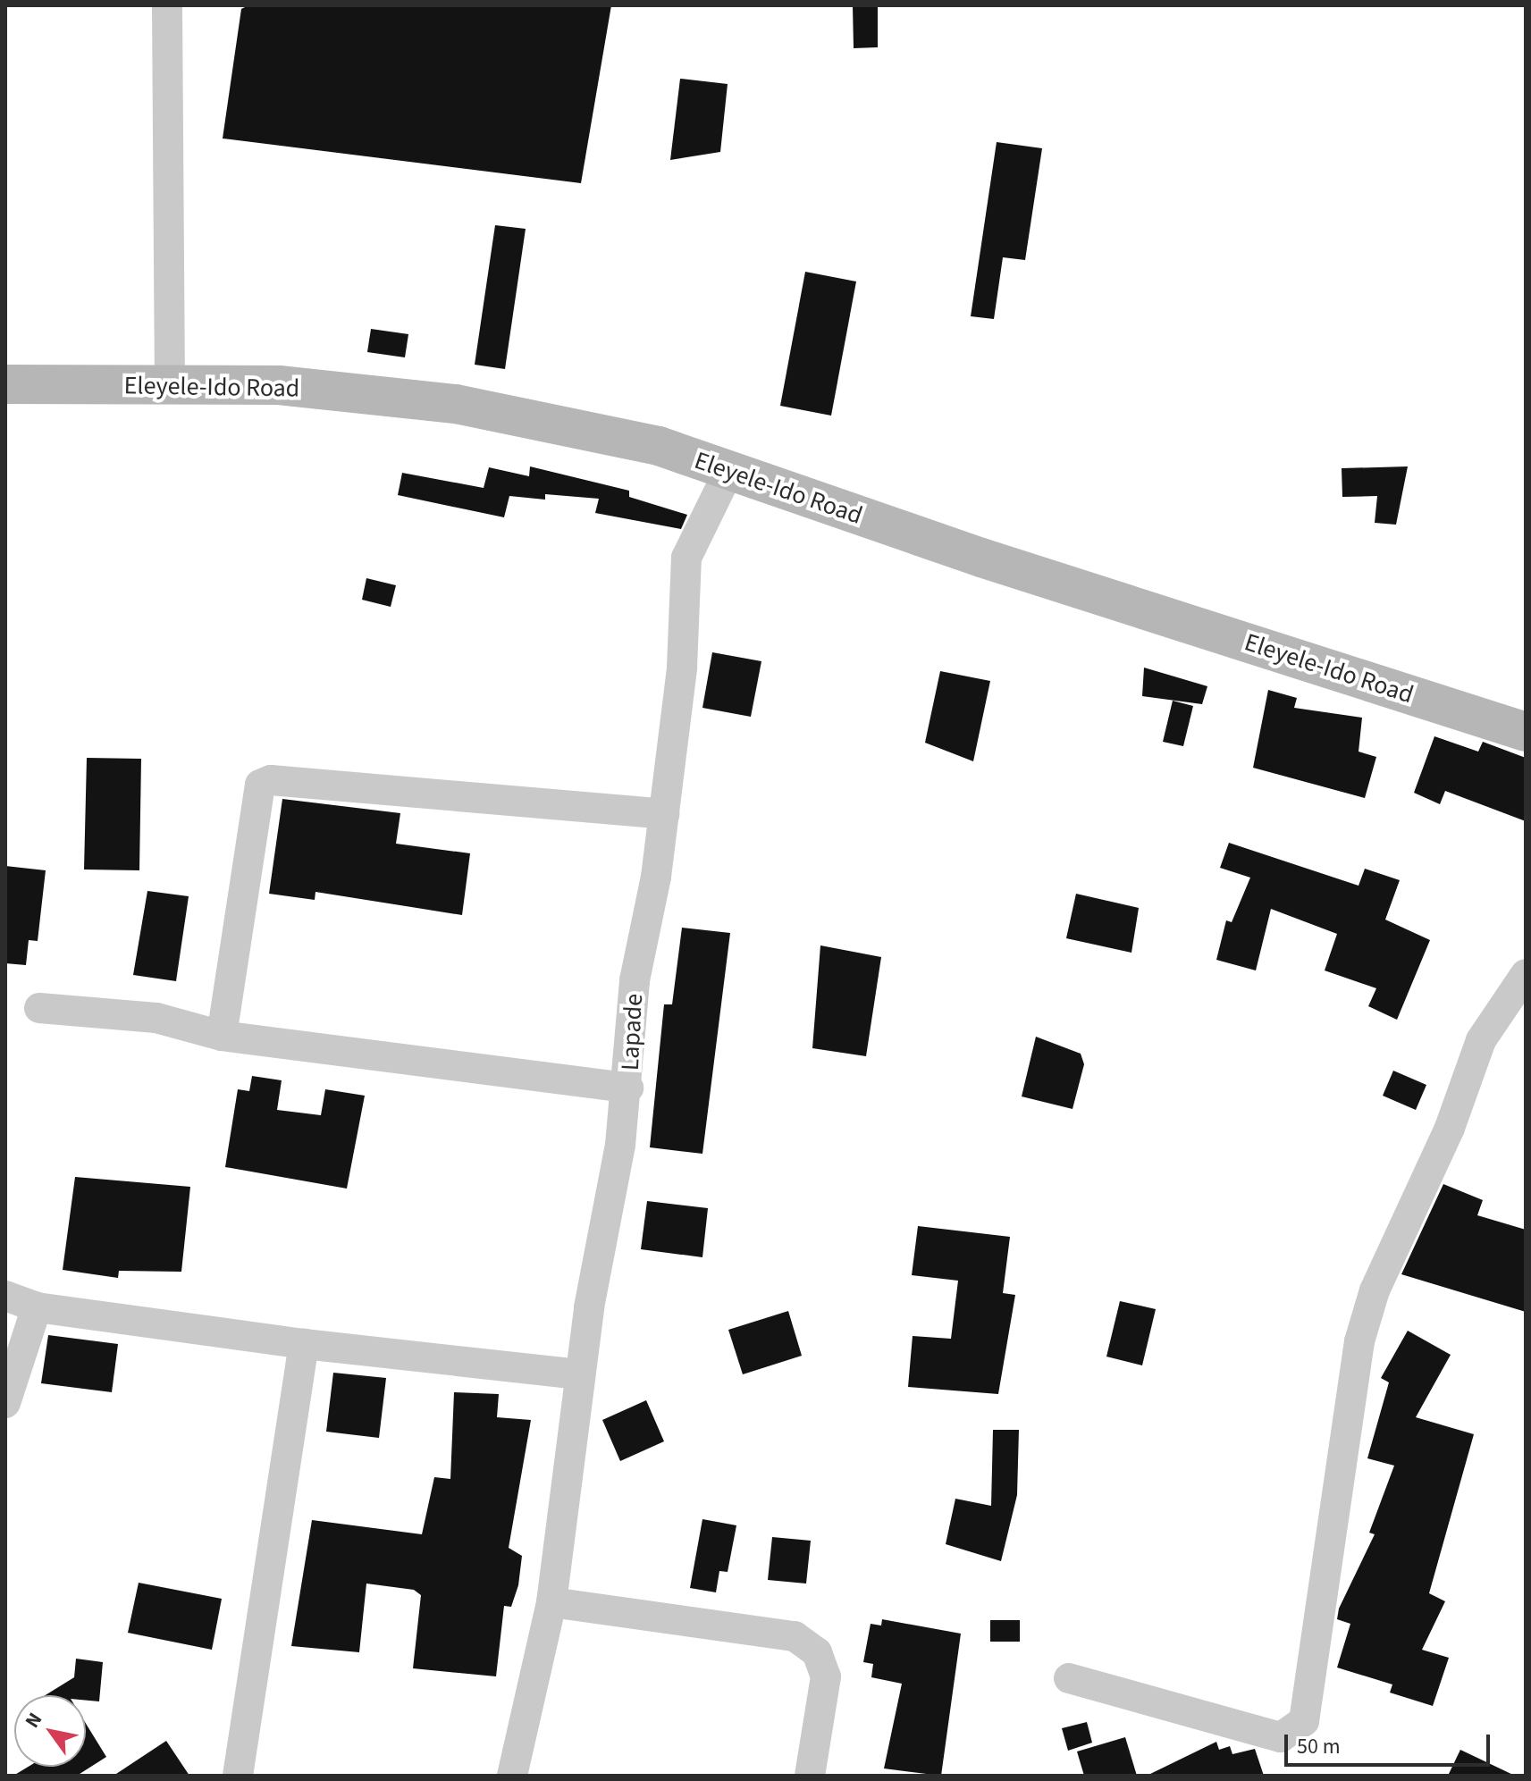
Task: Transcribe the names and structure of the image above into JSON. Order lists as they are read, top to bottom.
{
  "streets": {
    "main road": ["Eleyele-Ido Road"],
    "street": ["Lapade"]
  },
  "crossings": [
    ["Eleyele-Ido Road", "Lapade"]
  ],
  "scale_bar": "50 m",
  "north": "top left"
}
